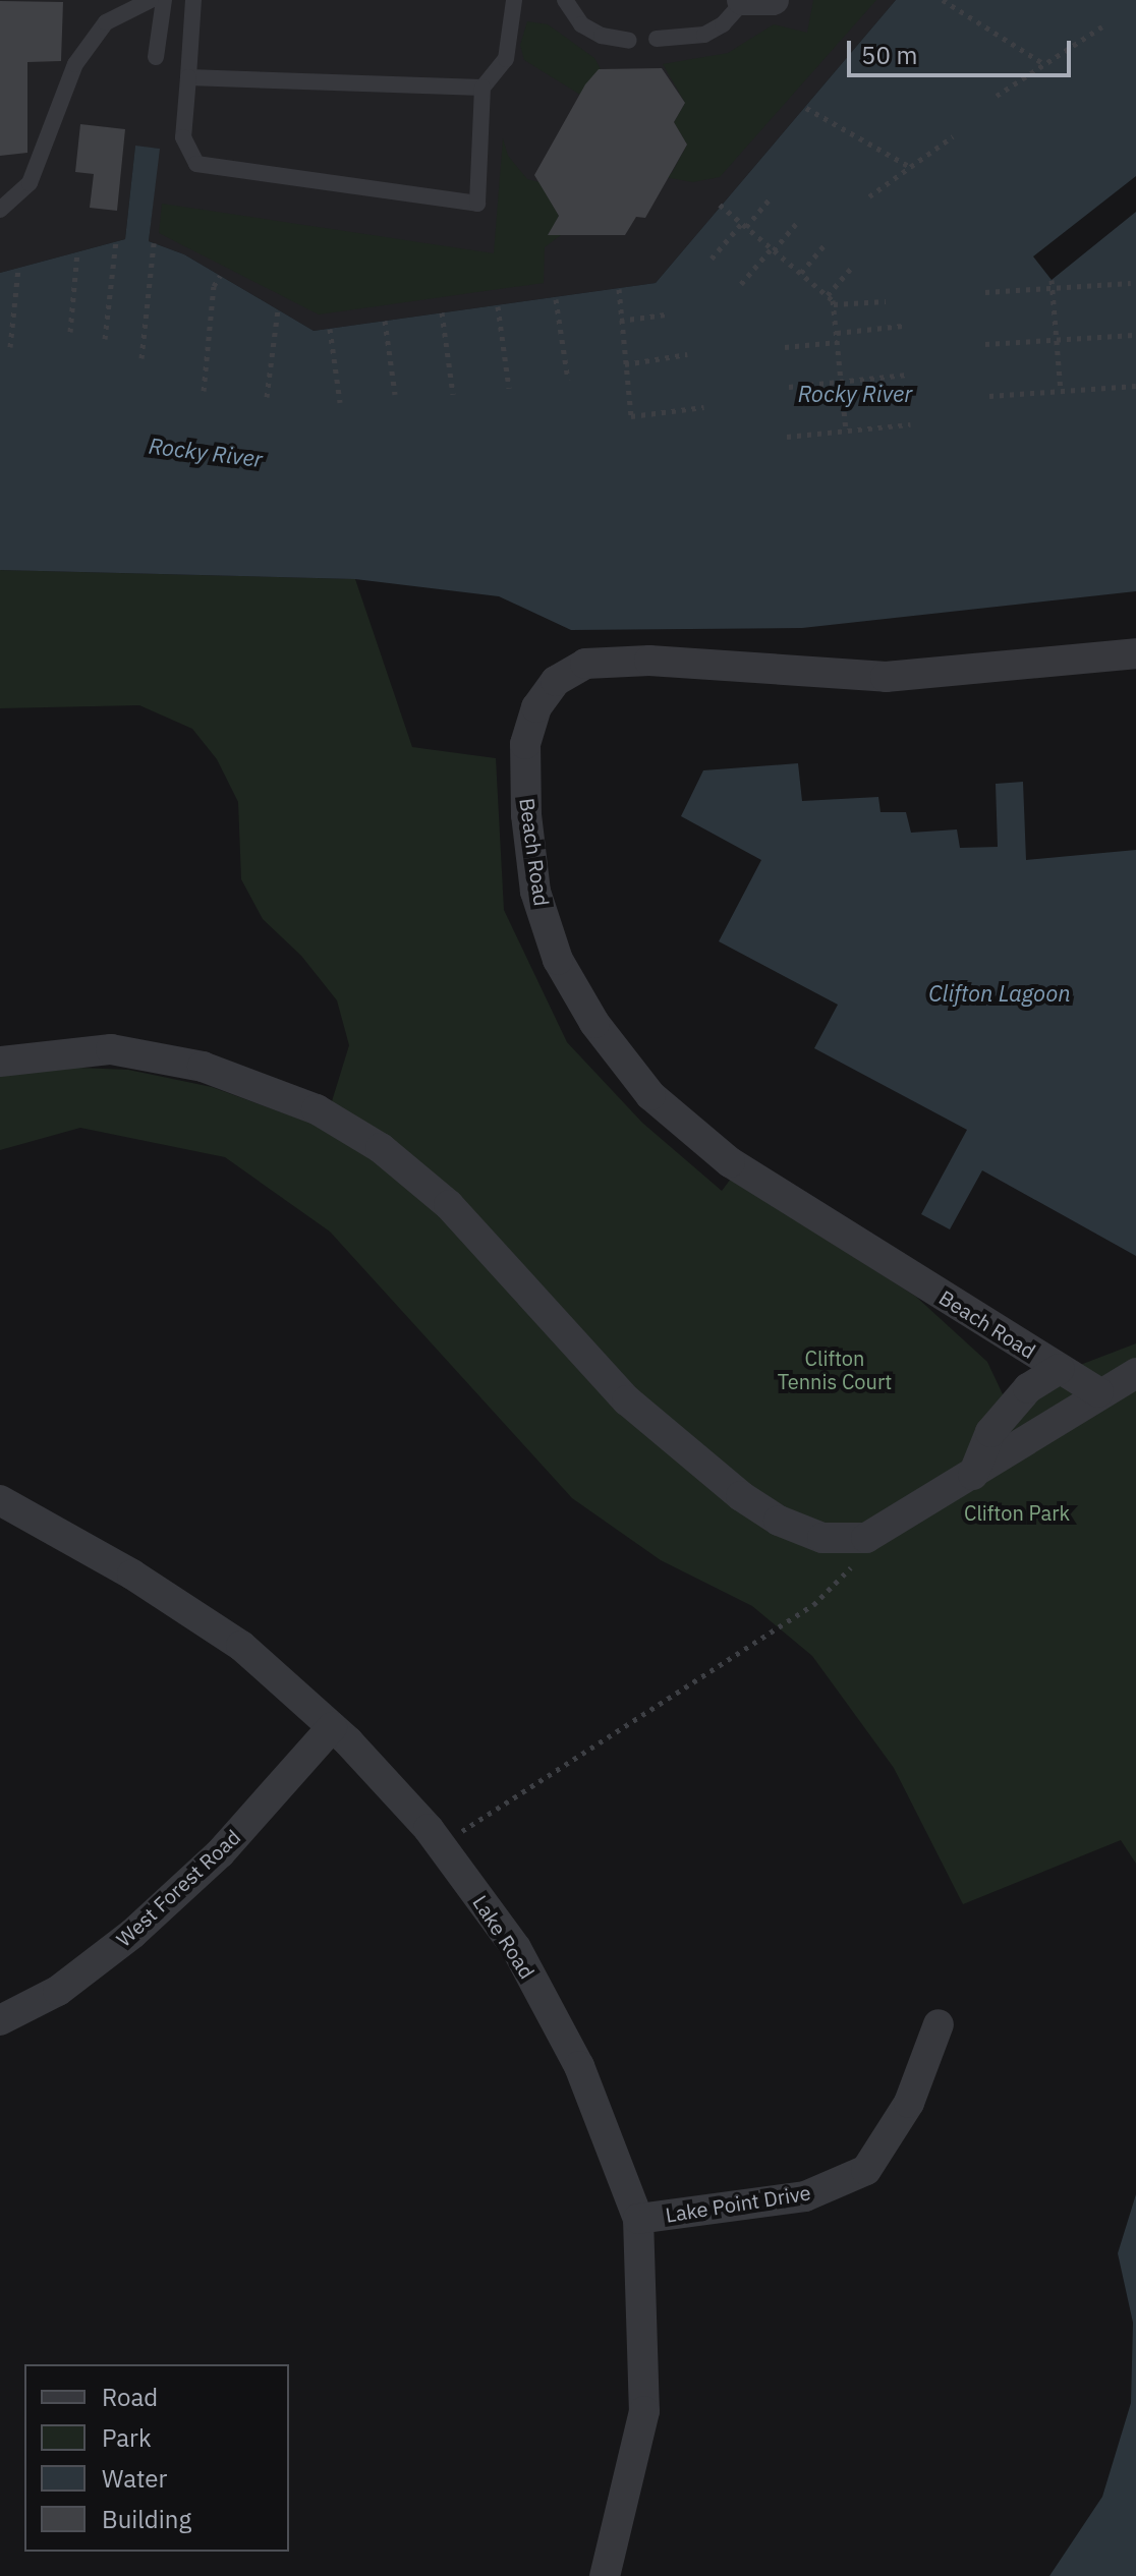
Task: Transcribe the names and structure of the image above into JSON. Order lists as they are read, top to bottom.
{
  "streets": {
    "street": [
      "Beach Road",
      "West Forest Road",
      "Lake Road",
      "Lake Point Drive"
    ]
  },
  "crossings": [
    ["West Forest Road", "Lake Road"],
    ["Lake Road", "Lake Point Drive"]
  ],
  "water": ["Rocky River", "Clifton Lagoon"],
  "parks": ["Clifton Tennis Court", "Clifton Park"],
  "legend": [
    "Road",
    "Park",
    "Water",
    "Building"
  ],
  "scale_bar": "50 m"
}
